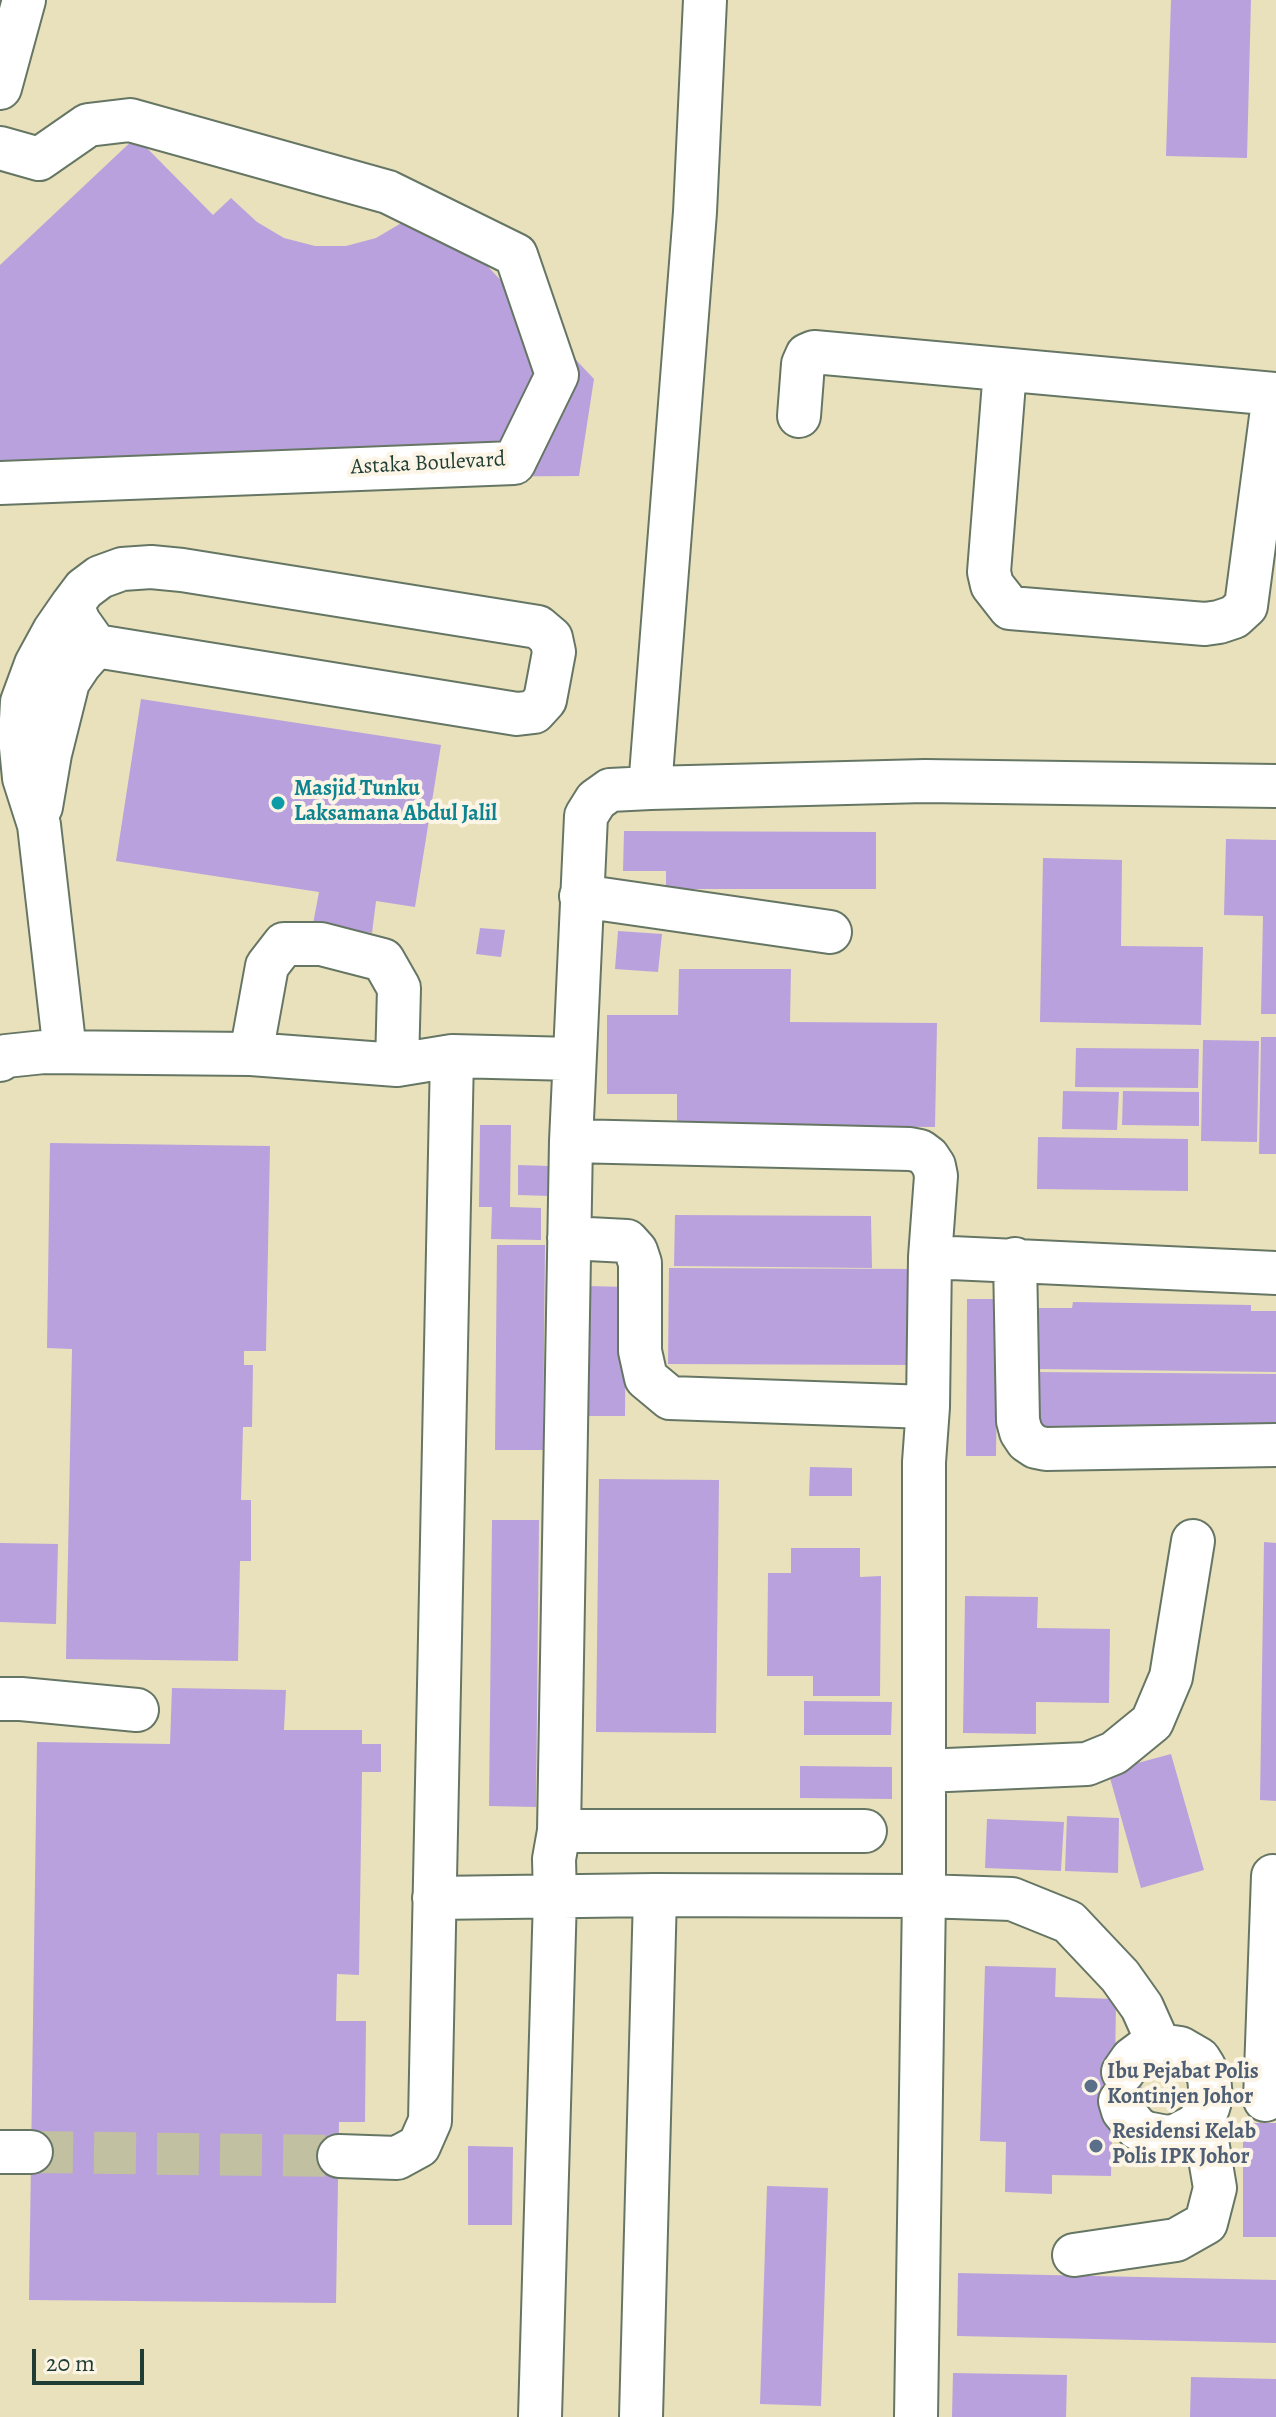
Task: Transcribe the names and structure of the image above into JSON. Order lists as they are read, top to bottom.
{
  "streets": {
    "street": ["Astaka Boulevard"]
  },
  "places": ["Masjid Tunku Laksamana Abdul Jalil", "Ibu Pejabat Polis Kontinjen Johor", "Residensi Kelab Polis IPK Johor"],
  "scale_bar": "20 m"
}
